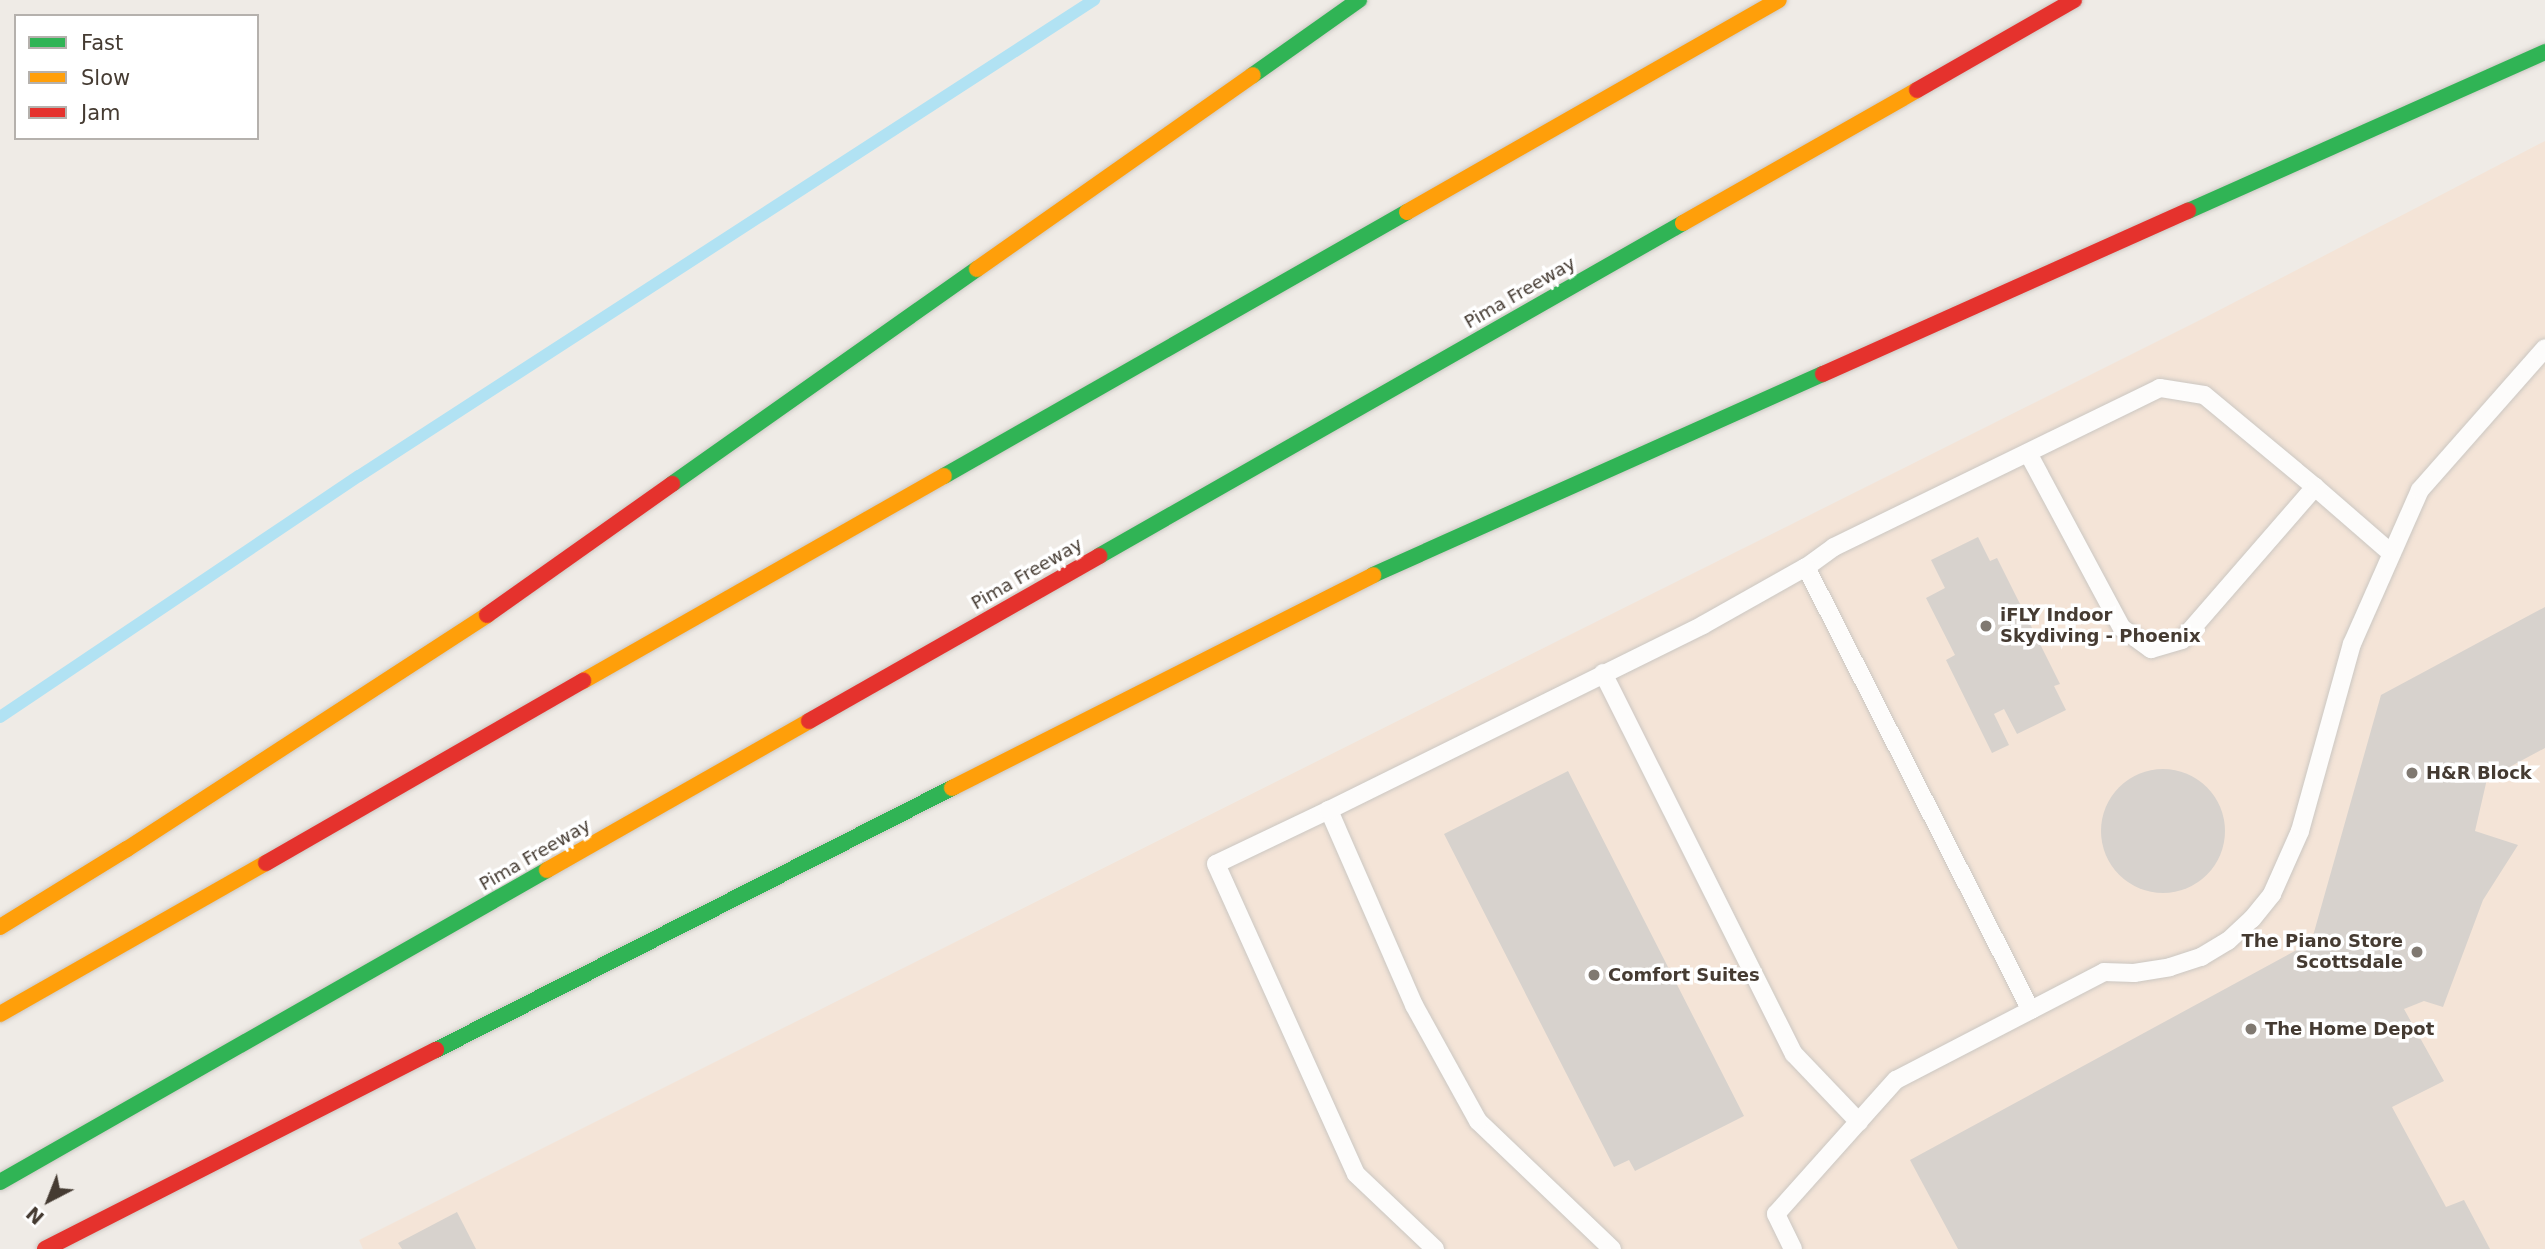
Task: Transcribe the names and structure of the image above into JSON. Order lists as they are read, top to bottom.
{
  "streets": {
    "highway": ["Pima Freeway"]
  },
  "places": [
    "iFLY Indoor Skydiving - Phoenix",
    "H&R Block",
    "The Piano Store Scottsdale",
    "Comfort Suites",
    "The Home Depot"
  ],
  "legend": ["Fast", "Slow", "Jam"],
  "north": "bottom left"
}
